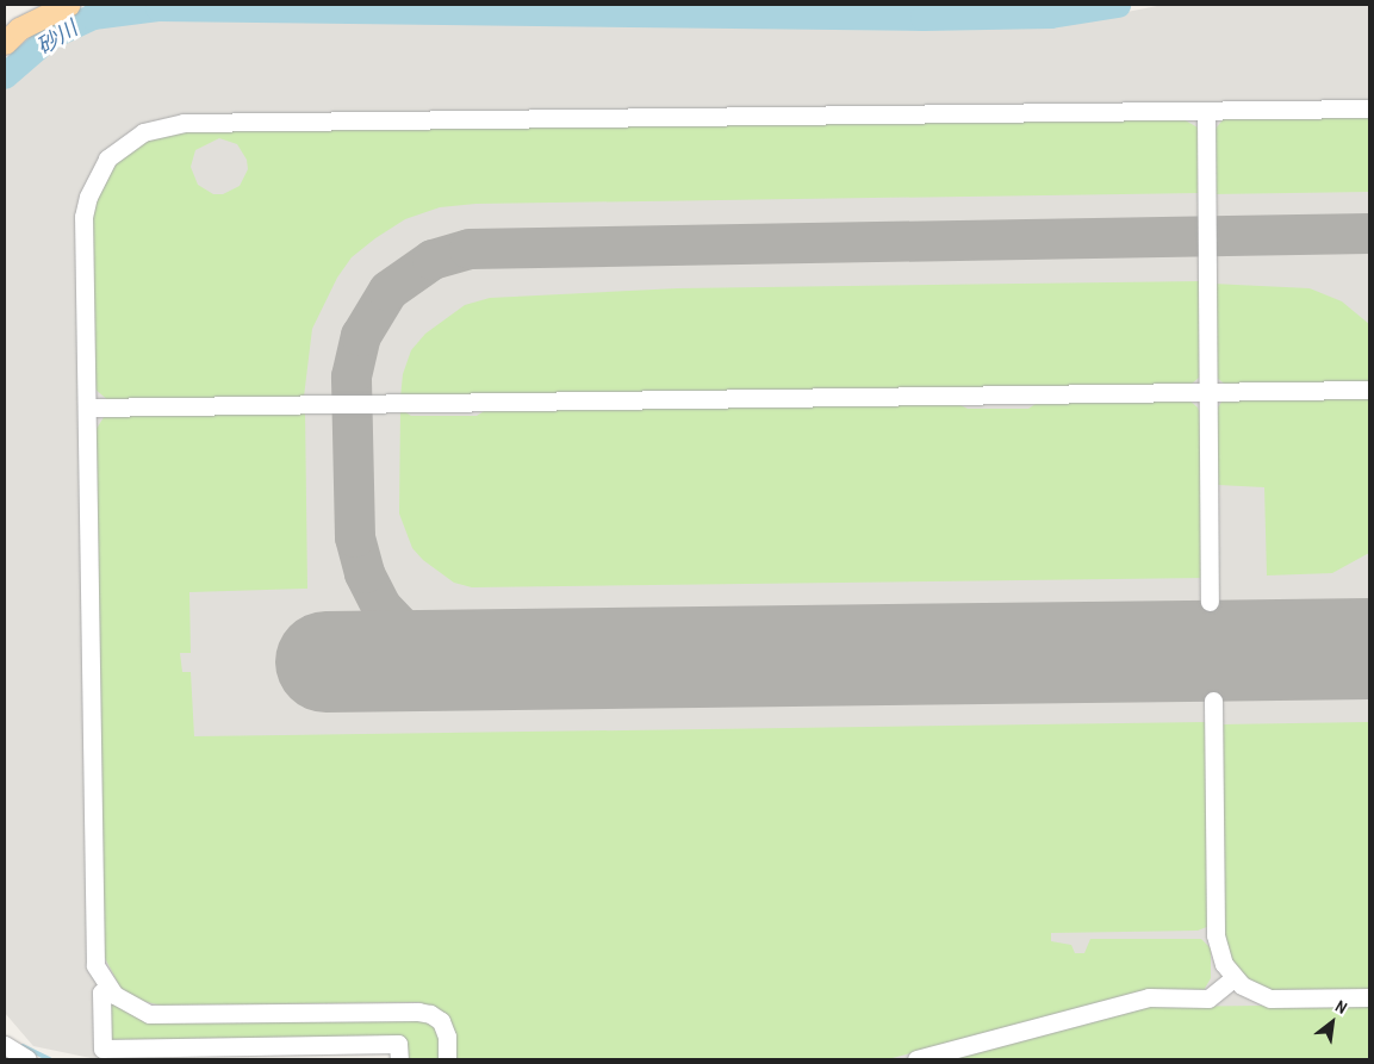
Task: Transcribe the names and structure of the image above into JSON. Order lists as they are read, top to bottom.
{
  "water": ["砂川"],
  "north": "top right"
}
